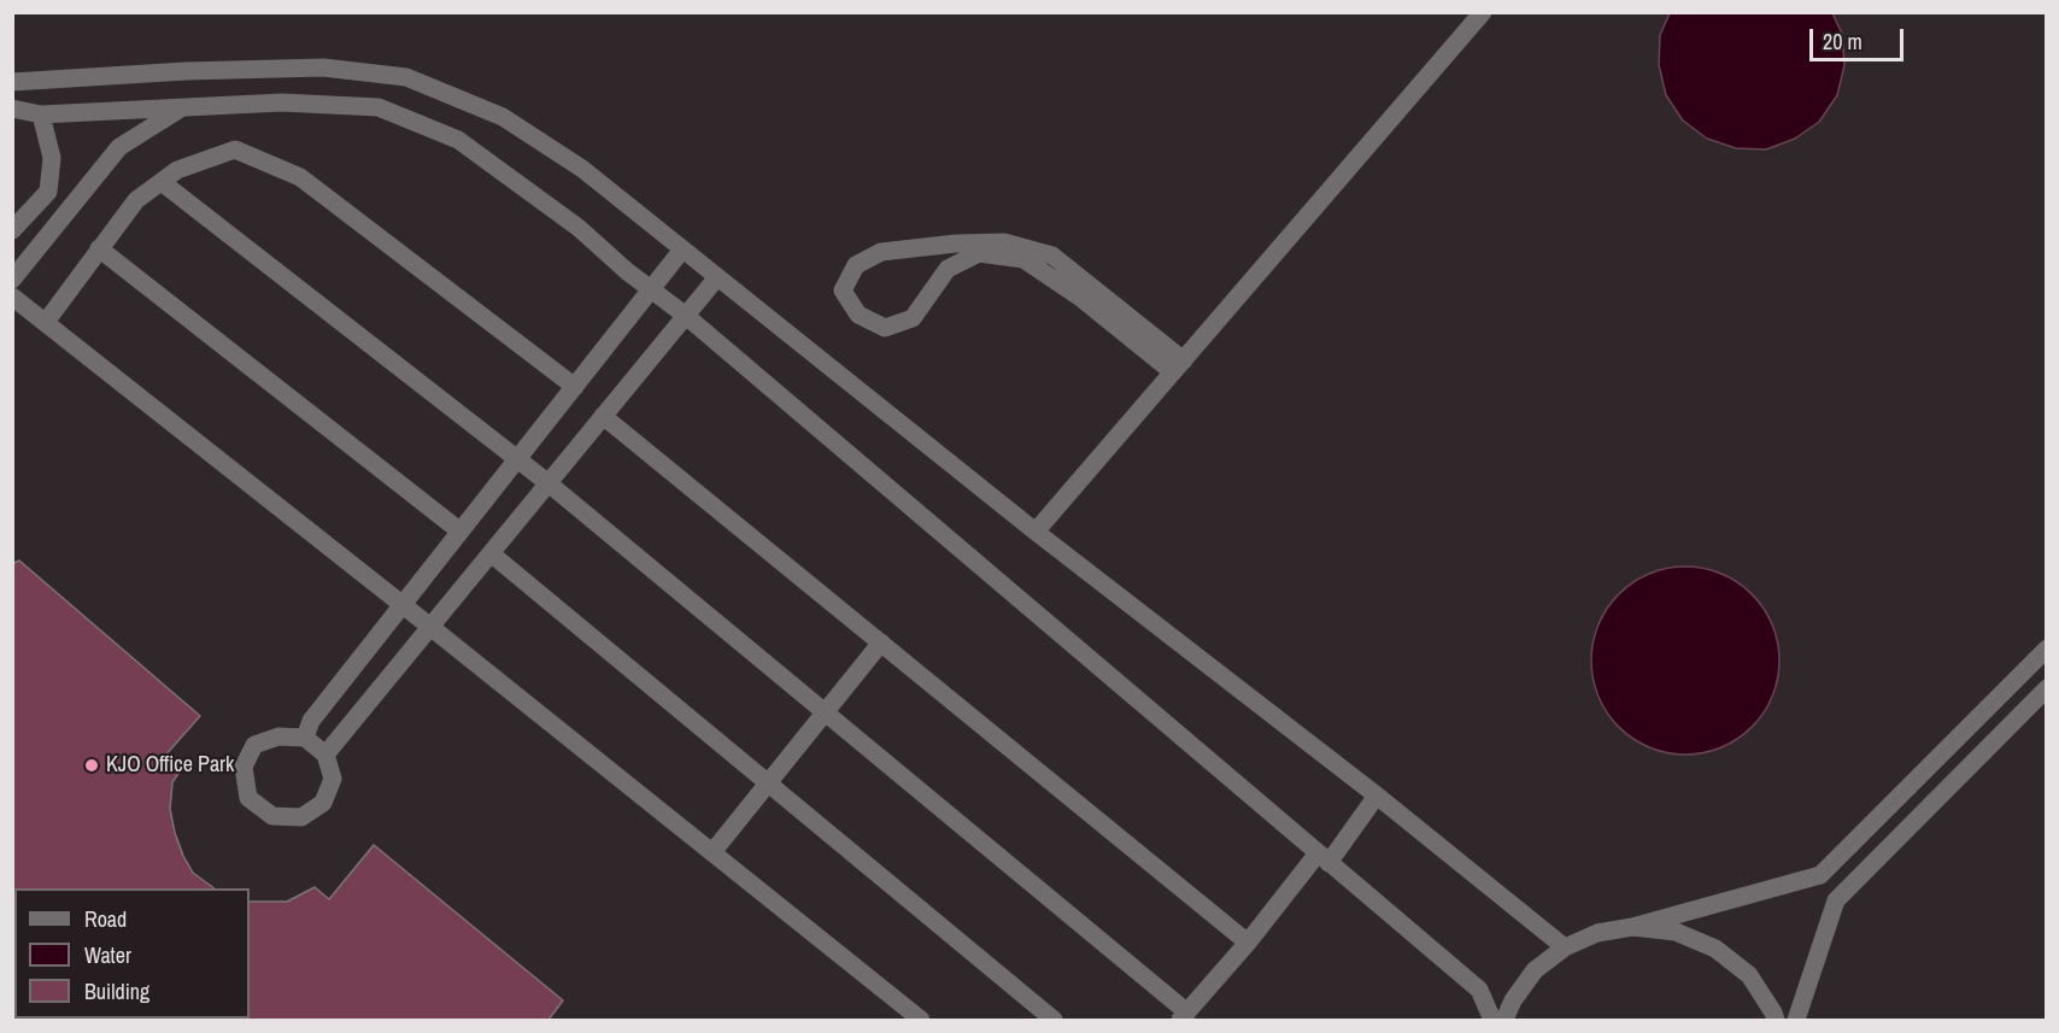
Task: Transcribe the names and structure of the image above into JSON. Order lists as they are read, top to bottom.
{
  "places": ["KJO Office Park"],
  "legend": ["Road", "Water", "Building"],
  "scale_bar": "20 m"
}
